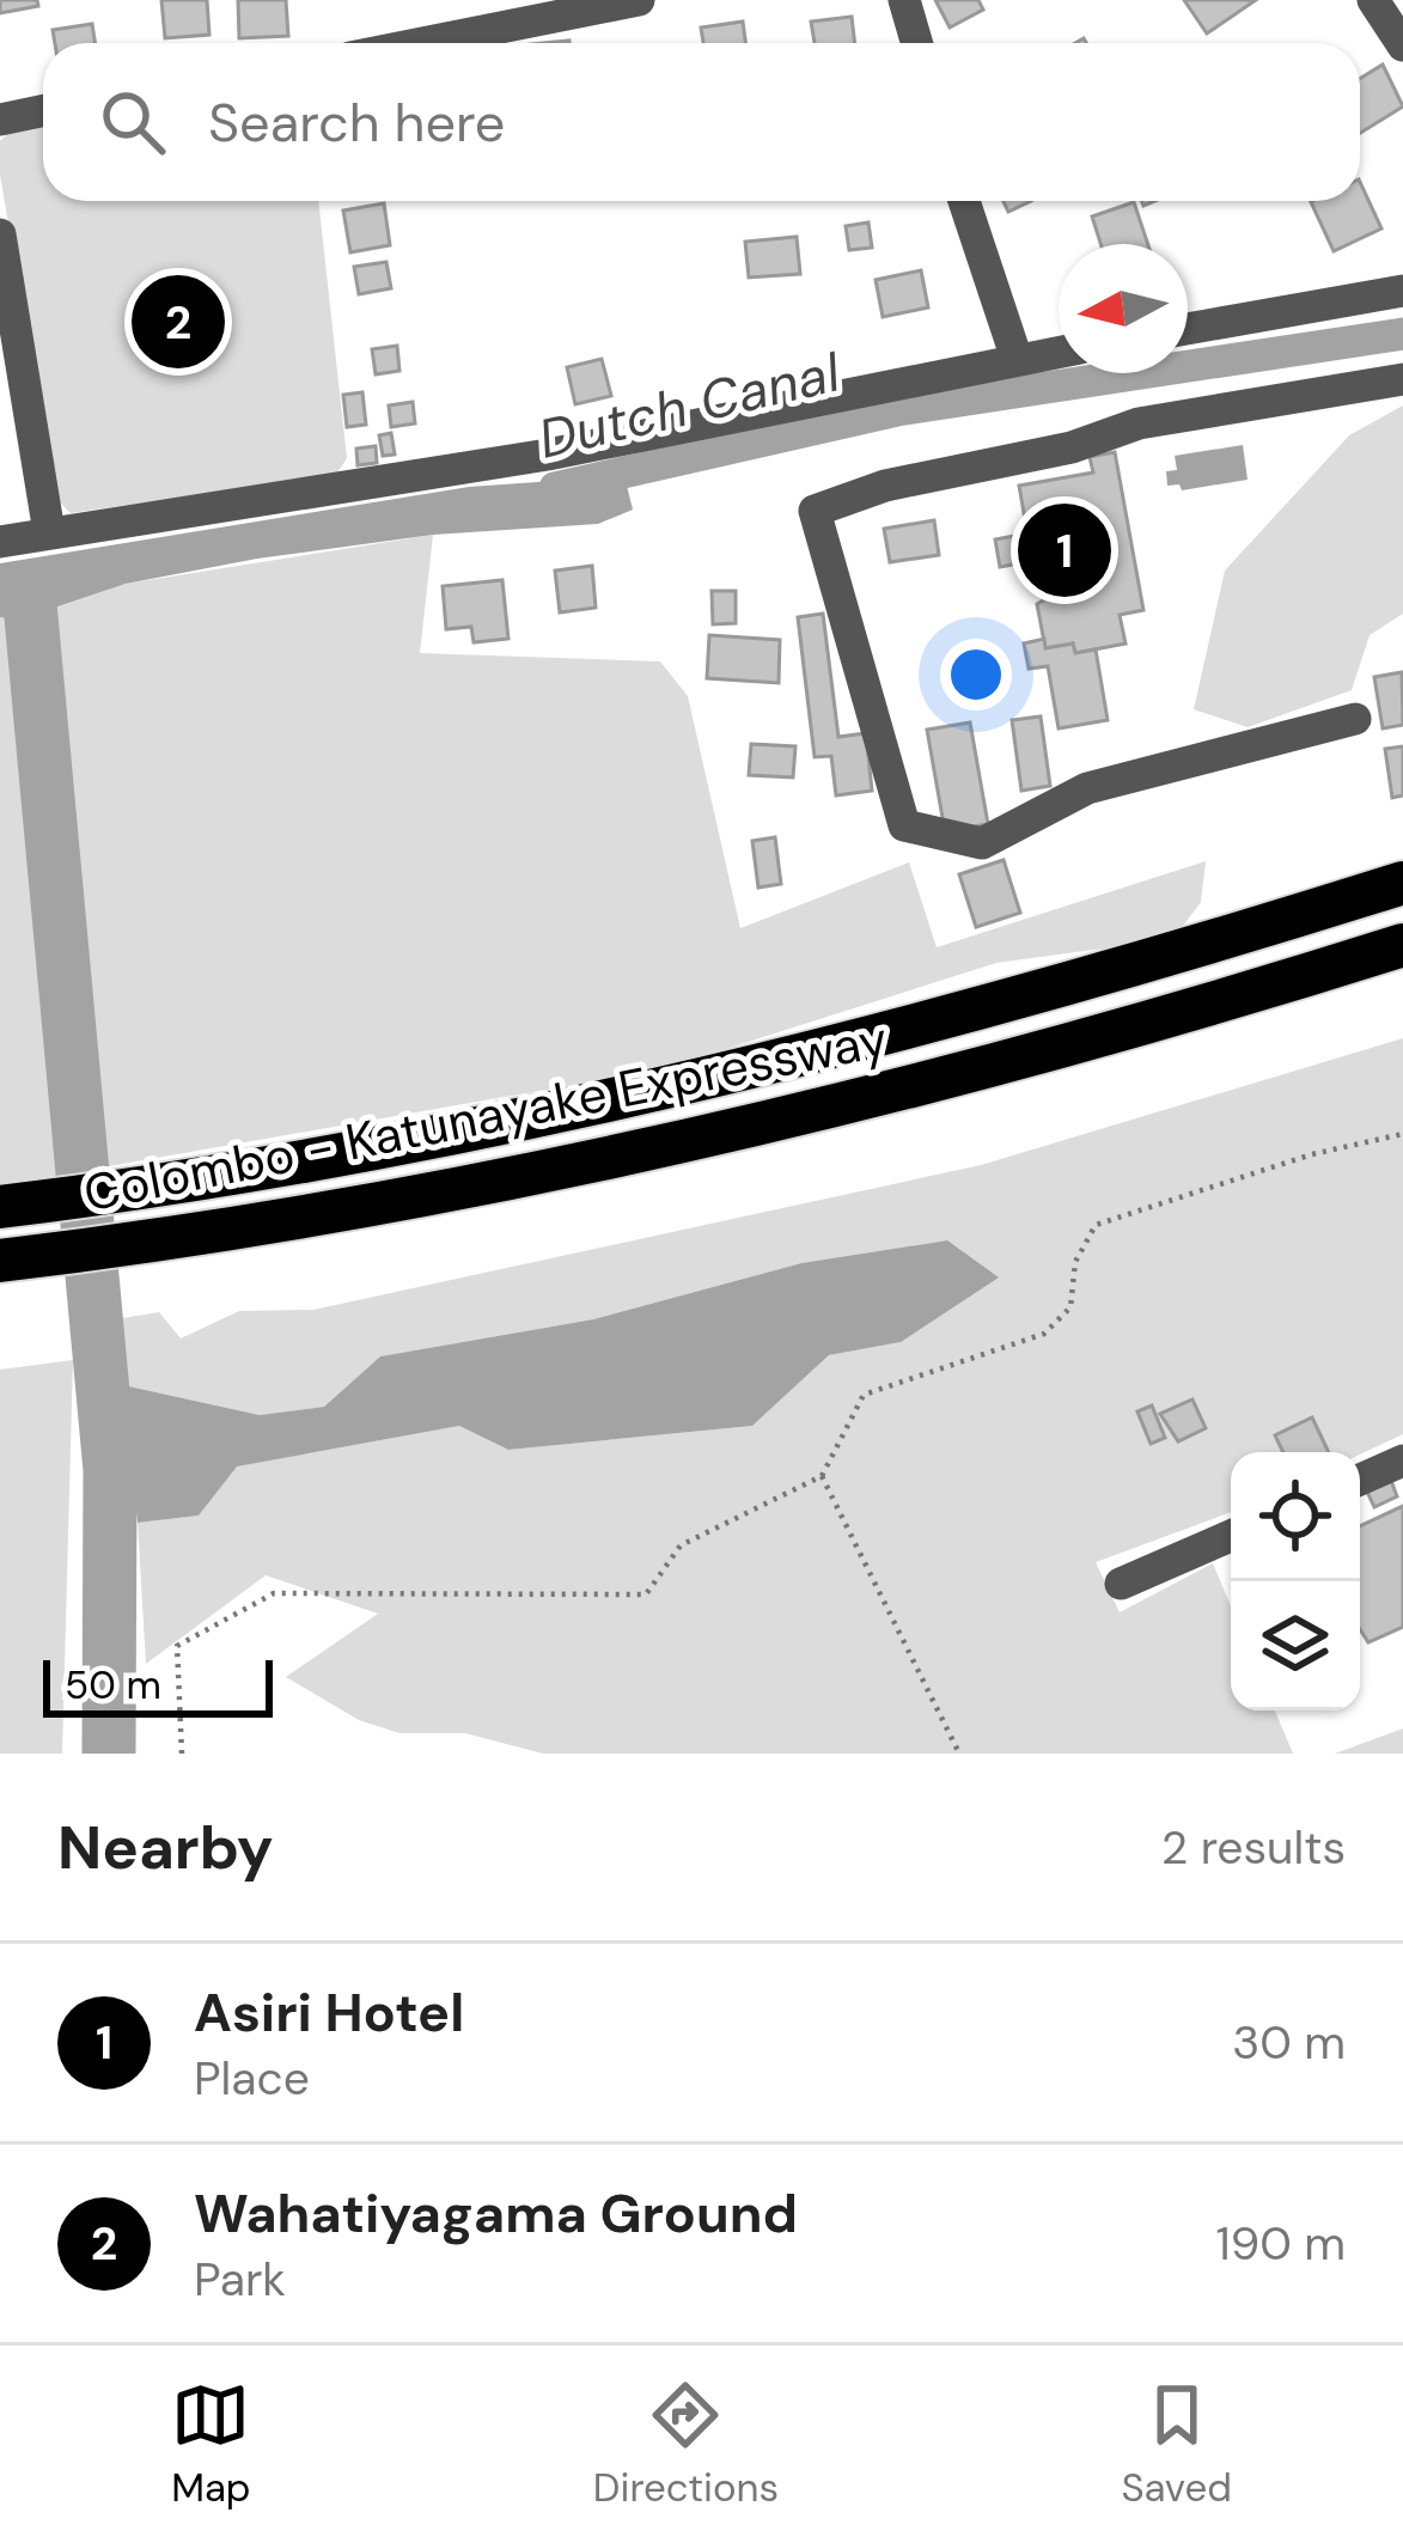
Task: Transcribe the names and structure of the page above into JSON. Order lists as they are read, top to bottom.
{
  "streets": {
    "highway": ["Colombo - Katunayake Expressway"]
  },
  "water": ["Dutch Canal"],
  "scale_bar": "50 m",
  "north": "left",
  "page": {
    "search": "Search here",
    "pins": ["2", "1"],
    "scale": "50 m",
    "heading": ["Nearby", "2 results"],
    "list": [
      {
        "mark": "1",
        "name": "Asiri Hotel",
        "note": "Place",
        "value": "30 m"
      },
      {
        "mark": "2",
        "name": "Wahatiyagama Ground",
        "note": "Park",
        "value": "190 m"
      }
    ],
    "nav": ["Map", "Directions", "Saved"]
  }
}
